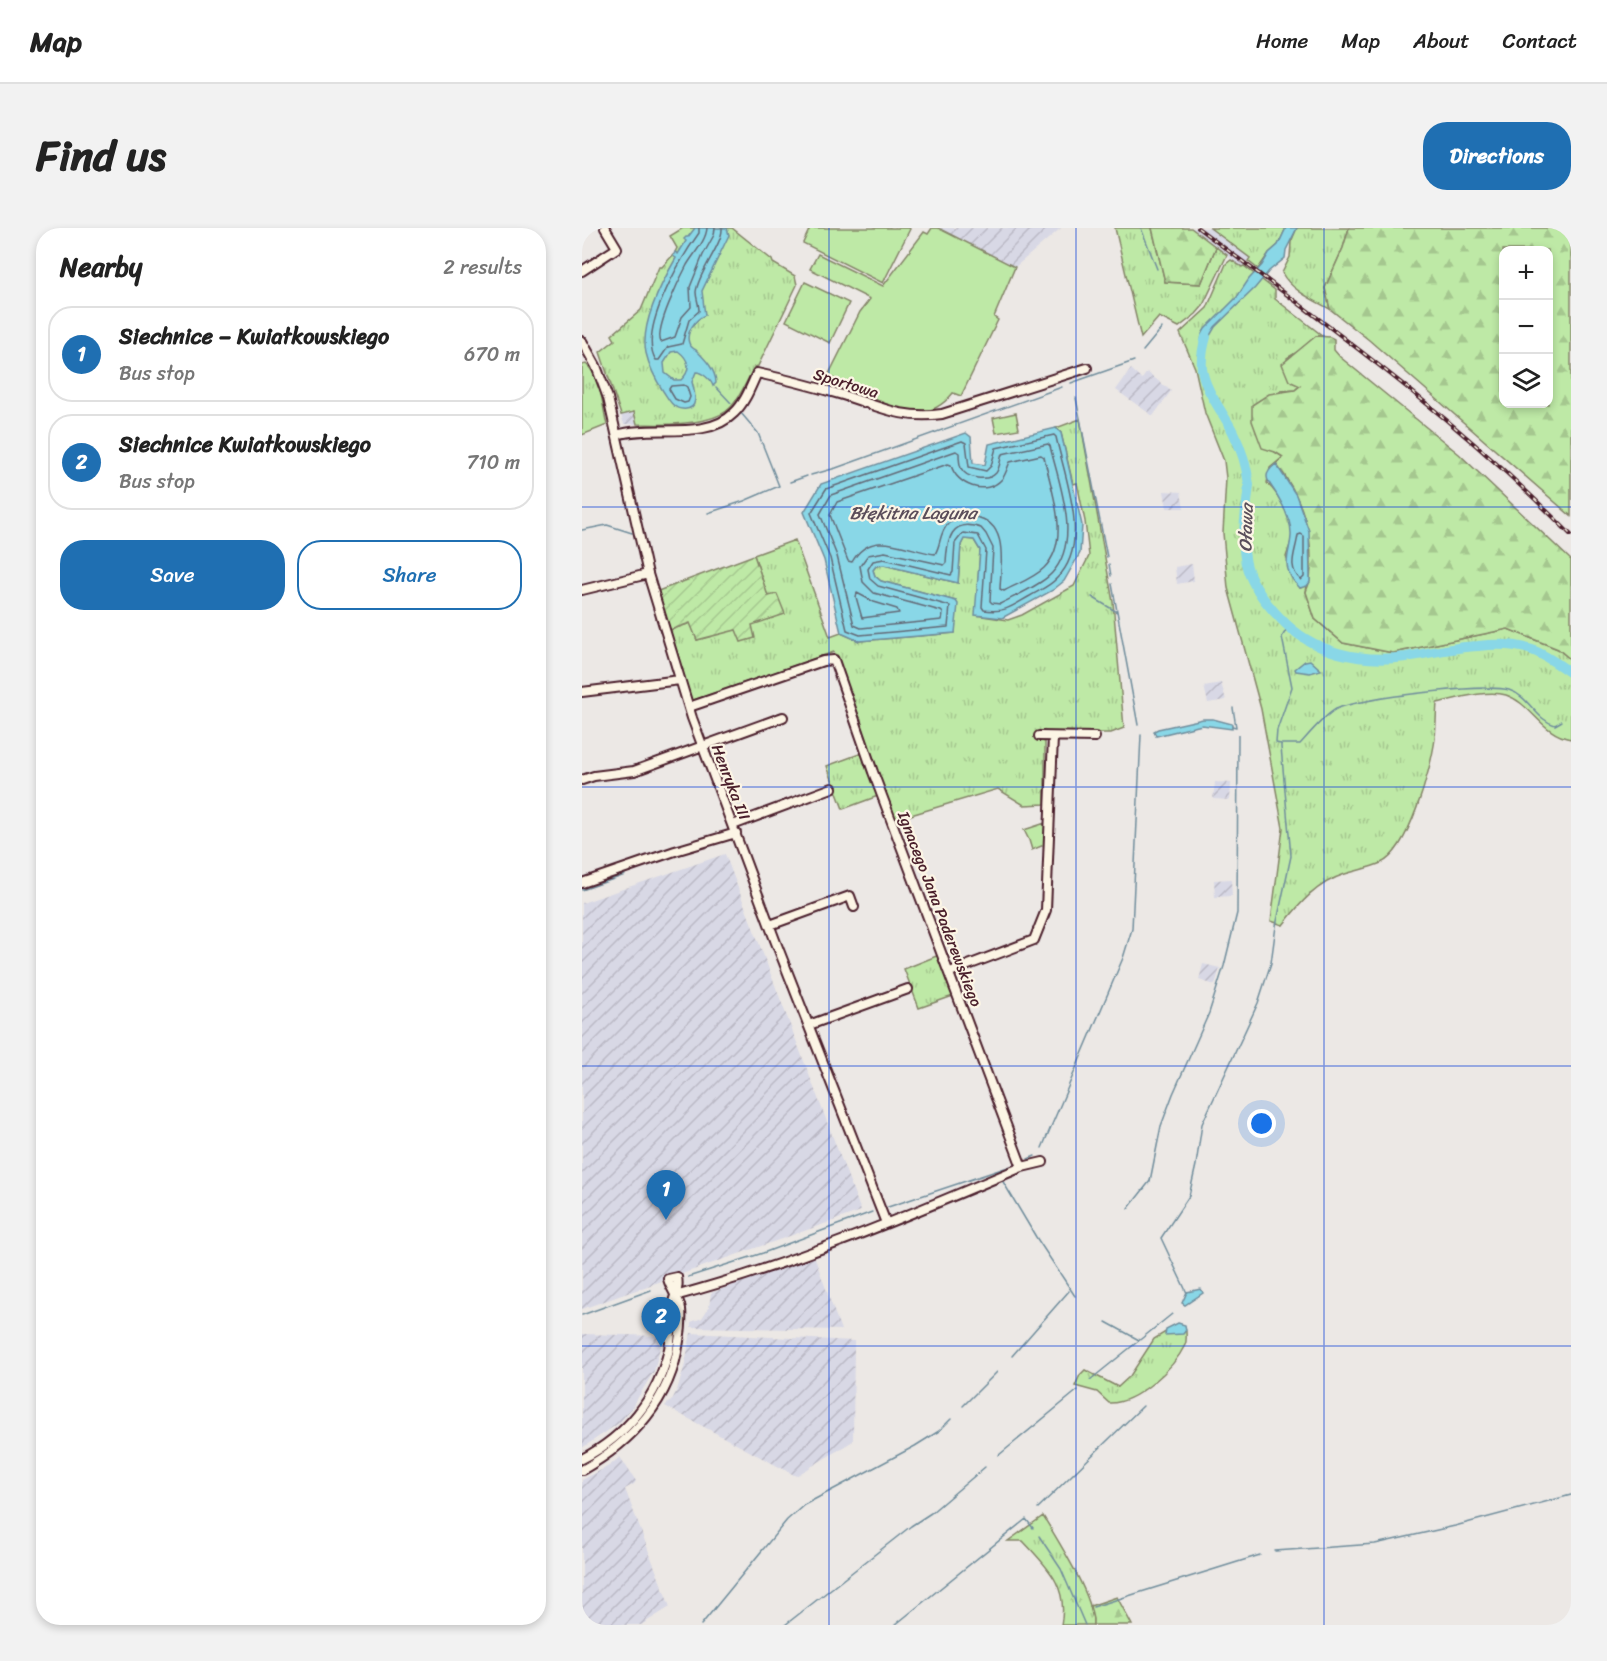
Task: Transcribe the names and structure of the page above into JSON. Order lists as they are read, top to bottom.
{
  "streets": {
    "street": ["Sportowa", "Henryka III", "Ignacego Jana Paderewskiego"]
  },
  "crossings": [
    ["Sportowa", "Henryka III"],
    ["Henryka III", "Ignacego Jana Paderewskiego"]
  ],
  "water": ["Błękitna Laguna", "Oława"],
  "page": {
    "header": "Map",
    "nav": [
      "Home",
      "Map",
      "About",
      "Contact"
    ],
    "title": "Find us",
    "buttons": [
      "Directions",
      ["Save", "Share"]
    ],
    "heading": ["Nearby", "2 results"],
    "map_buttons": ["+", "−"],
    "list": [
      {
        "mark": "1",
        "name": "Siechnice – Kwiatkowskiego",
        "note": "Bus stop",
        "value": "670 m"
      },
      {
        "mark": "2",
        "name": "Siechnice Kwiatkowskiego",
        "note": "Bus stop",
        "value": "710 m"
      }
    ],
    "pins": ["1", "2"]
  }
}
